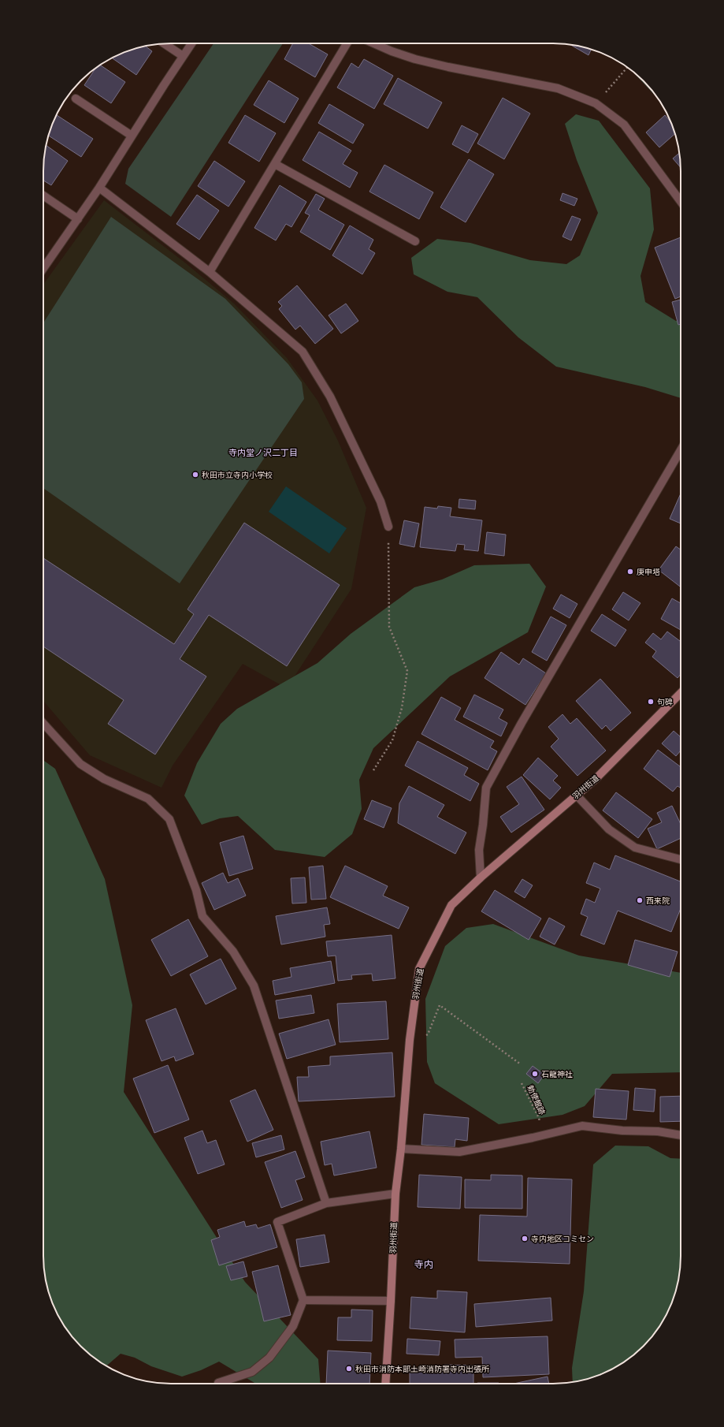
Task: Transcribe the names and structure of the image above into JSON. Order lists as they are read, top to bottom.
{
  "streets": {
    "street": ["羽州街道"],
    "path": ["勅使館跡"]
  },
  "districts": ["寺内堂ノ沢二丁目", "寺内"],
  "places": [
    "秋田市立寺内小学校",
    "庚申塔",
    "句碑",
    "西来院",
    "石龍神社",
    "寺内地区コミセン",
    "秋田市消防本部土崎消防署寺内出張所"
  ]
}
